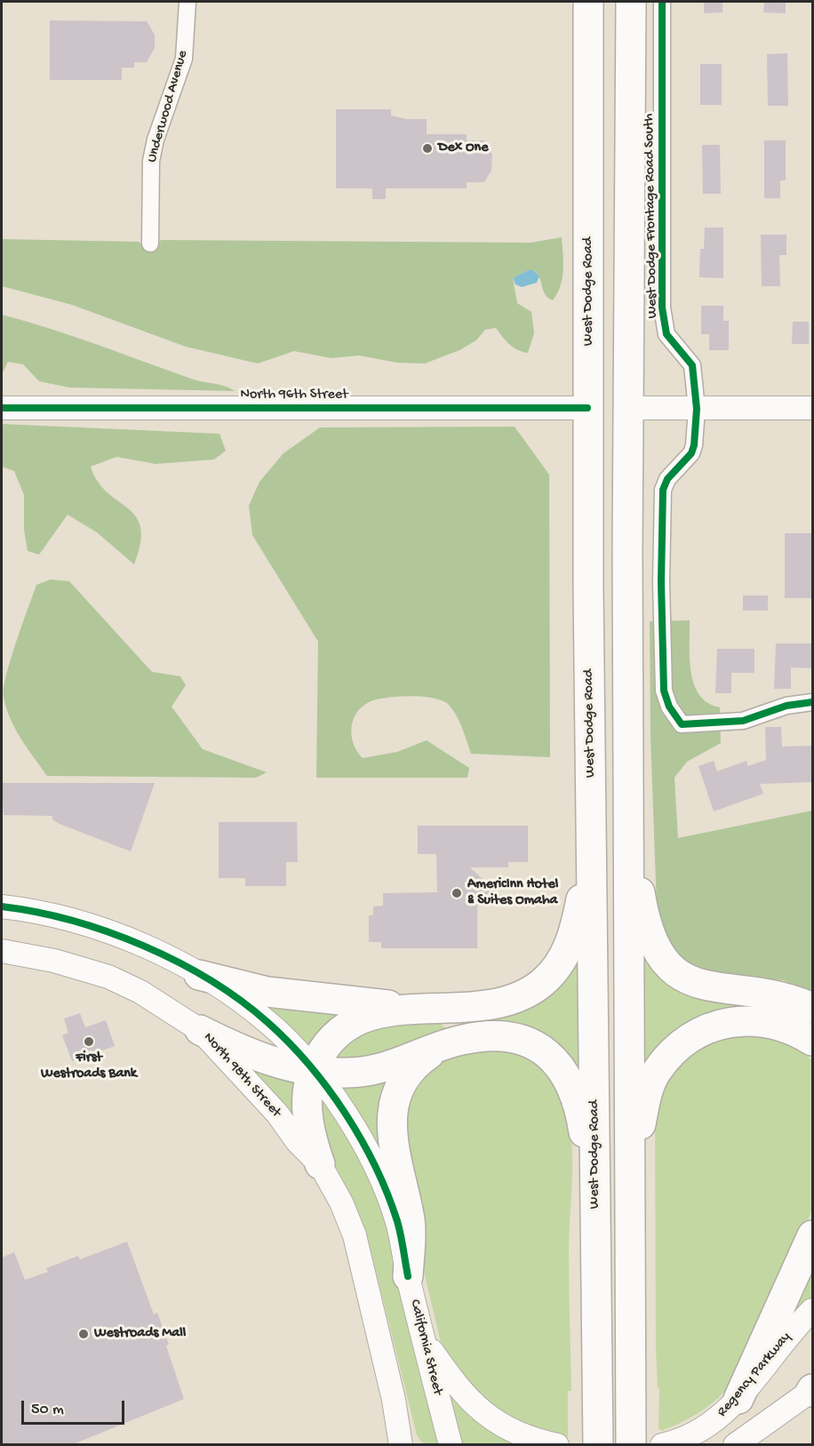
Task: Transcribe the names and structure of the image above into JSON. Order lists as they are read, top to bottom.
{
  "streets": {
    "highway": ["West Dodge Road"],
    "street": [
      "Underwood Avenue",
      "West Dodge Frontage Road South",
      "North 96th Street",
      "North 98th Street",
      "California Street",
      "Regency Parkway"
    ]
  },
  "crossings": [
    ["West Dodge Road", "North 96th Street"]
  ],
  "places": [
    "Dex One",
    "AmericInn Hotel & Suites Omaha",
    "First Westroads Bank",
    "Westroads Mall"
  ],
  "scale_bar": "50 m"
}
